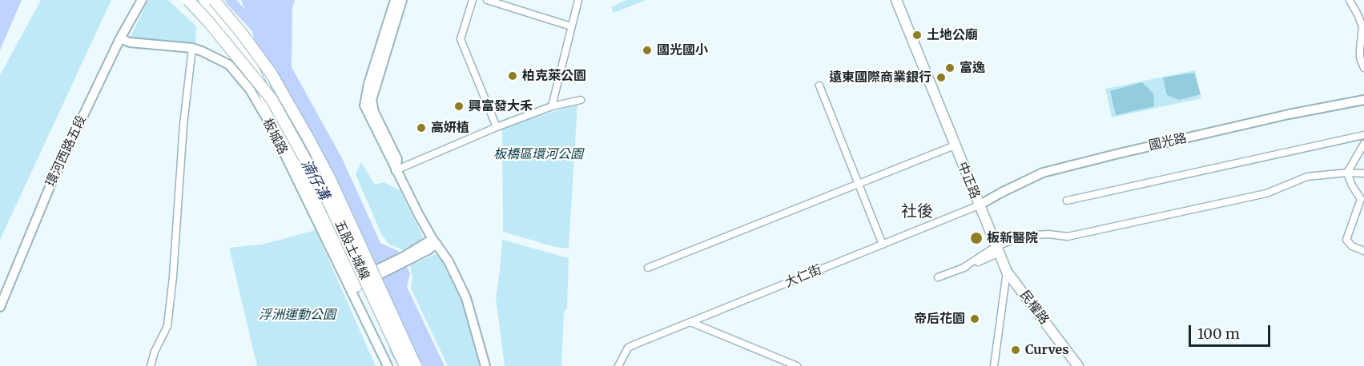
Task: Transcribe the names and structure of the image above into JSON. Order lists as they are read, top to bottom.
{
  "streets": {
    "highway": ["五股土城線"],
    "main road": ["中正路", "民權路"],
    "street": [
      "板城路",
      "國光路",
      "環河西路五段",
      "大仁街"
    ]
  },
  "crossings": [
    ["板城路", "環河西路五段"],
    ["國光路", "中正路"],
    ["國光路", "大仁街"],
    ["中正路", "大仁街"],
    ["中正路", "民權路"]
  ],
  "districts": ["社後"],
  "water": ["湳仔溝"],
  "parks": ["板橋區環河公園", "浮洲運動公園"],
  "places": [
    "土地公廟",
    "國光國小",
    "富逸",
    "柏克萊公園",
    "遠東國際商業銀行",
    "興富發大禾",
    "高妍植",
    "板新醫院",
    "帝后花園",
    "Curves"
  ],
  "scale_bar": "100 m"
}
